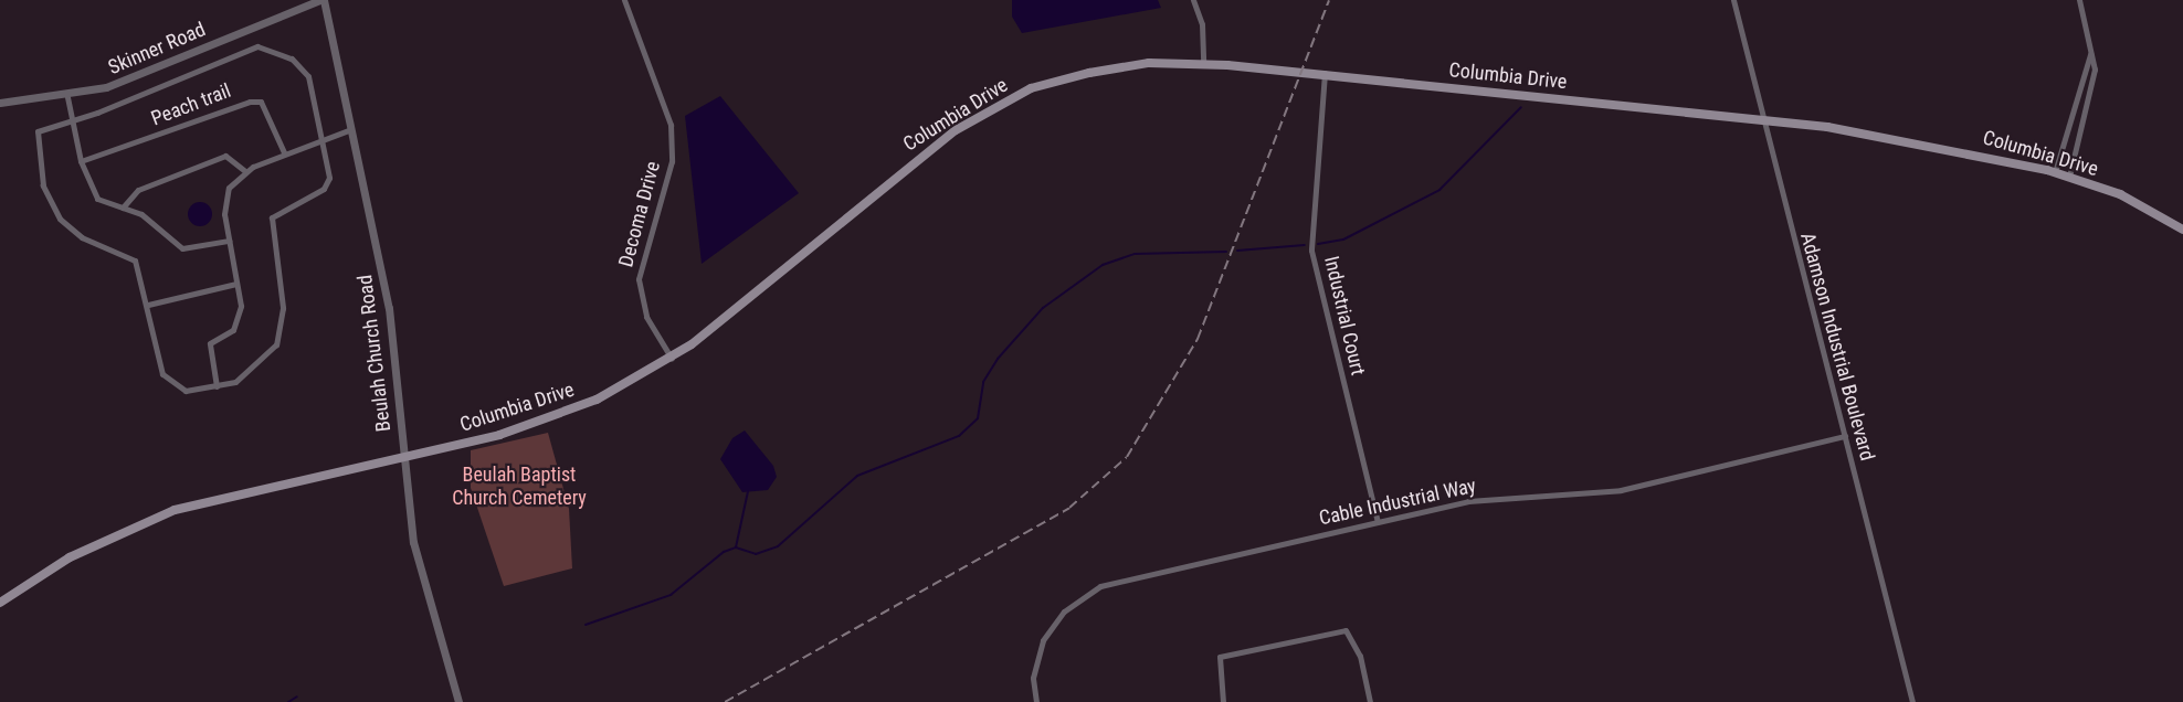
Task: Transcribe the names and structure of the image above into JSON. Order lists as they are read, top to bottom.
{
  "streets": {
    "main road": ["Columbia Drive"],
    "street": [
      "Skinner Road",
      "Peach trail",
      "Decoma Drive",
      "Industrial Court",
      "Adamson Industrial Boulevard",
      "Beulah Church Road",
      "Cable Industrial Way"
    ]
  },
  "crossings": [
    ["Skinner Road", "Beulah Church Road"],
    ["Columbia Drive", "Decoma Drive"],
    ["Columbia Drive", "Industrial Court"],
    ["Columbia Drive", "Adamson Industrial Boulevard"],
    ["Columbia Drive", "Beulah Church Road"],
    ["Industrial Court", "Cable Industrial Way"],
    ["Adamson Industrial Boulevard", "Cable Industrial Way"]
  ],
  "parks": ["Beulah Baptist Church Cemetery"]
}
